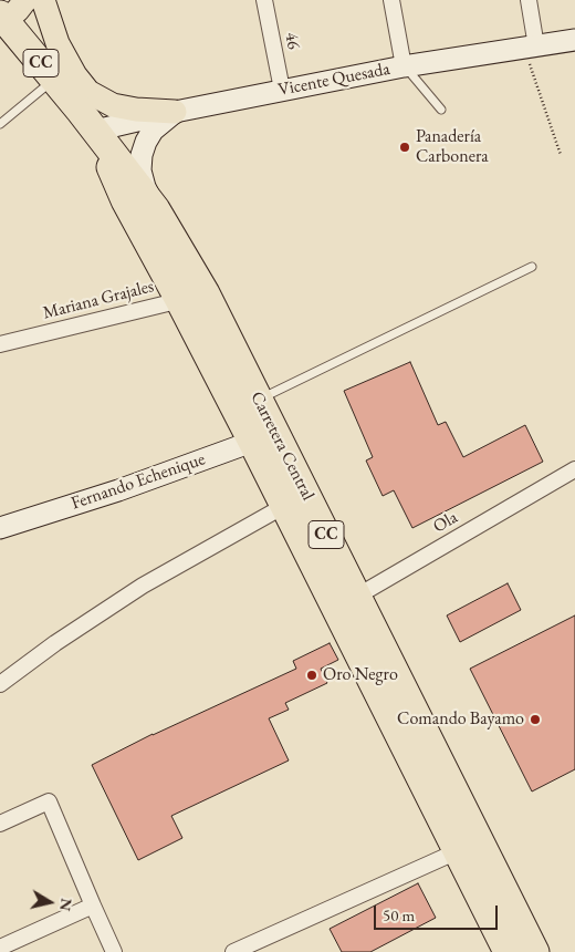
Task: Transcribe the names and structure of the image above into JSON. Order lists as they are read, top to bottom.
{
  "streets": {
    "highway": ["CC", "Carretera Central"],
    "street": [
      "46",
      "Vicente Quesada",
      "Mariana Grajales",
      "Fernando Echenique",
      "Ola"
    ]
  },
  "crossings": [
    ["46", "Vicente Quesada"],
    ["Vicente Quesada", "Carretera Central"],
    ["Mariana Grajales", "Carretera Central"],
    ["Carretera Central", "Fernando Echenique"],
    ["Carretera Central", "Ola"]
  ],
  "places": ["Panadería Carbonera", "Oro Negro", "Comando Bayamo"],
  "scale_bar": "50 m",
  "north": "right"
}
